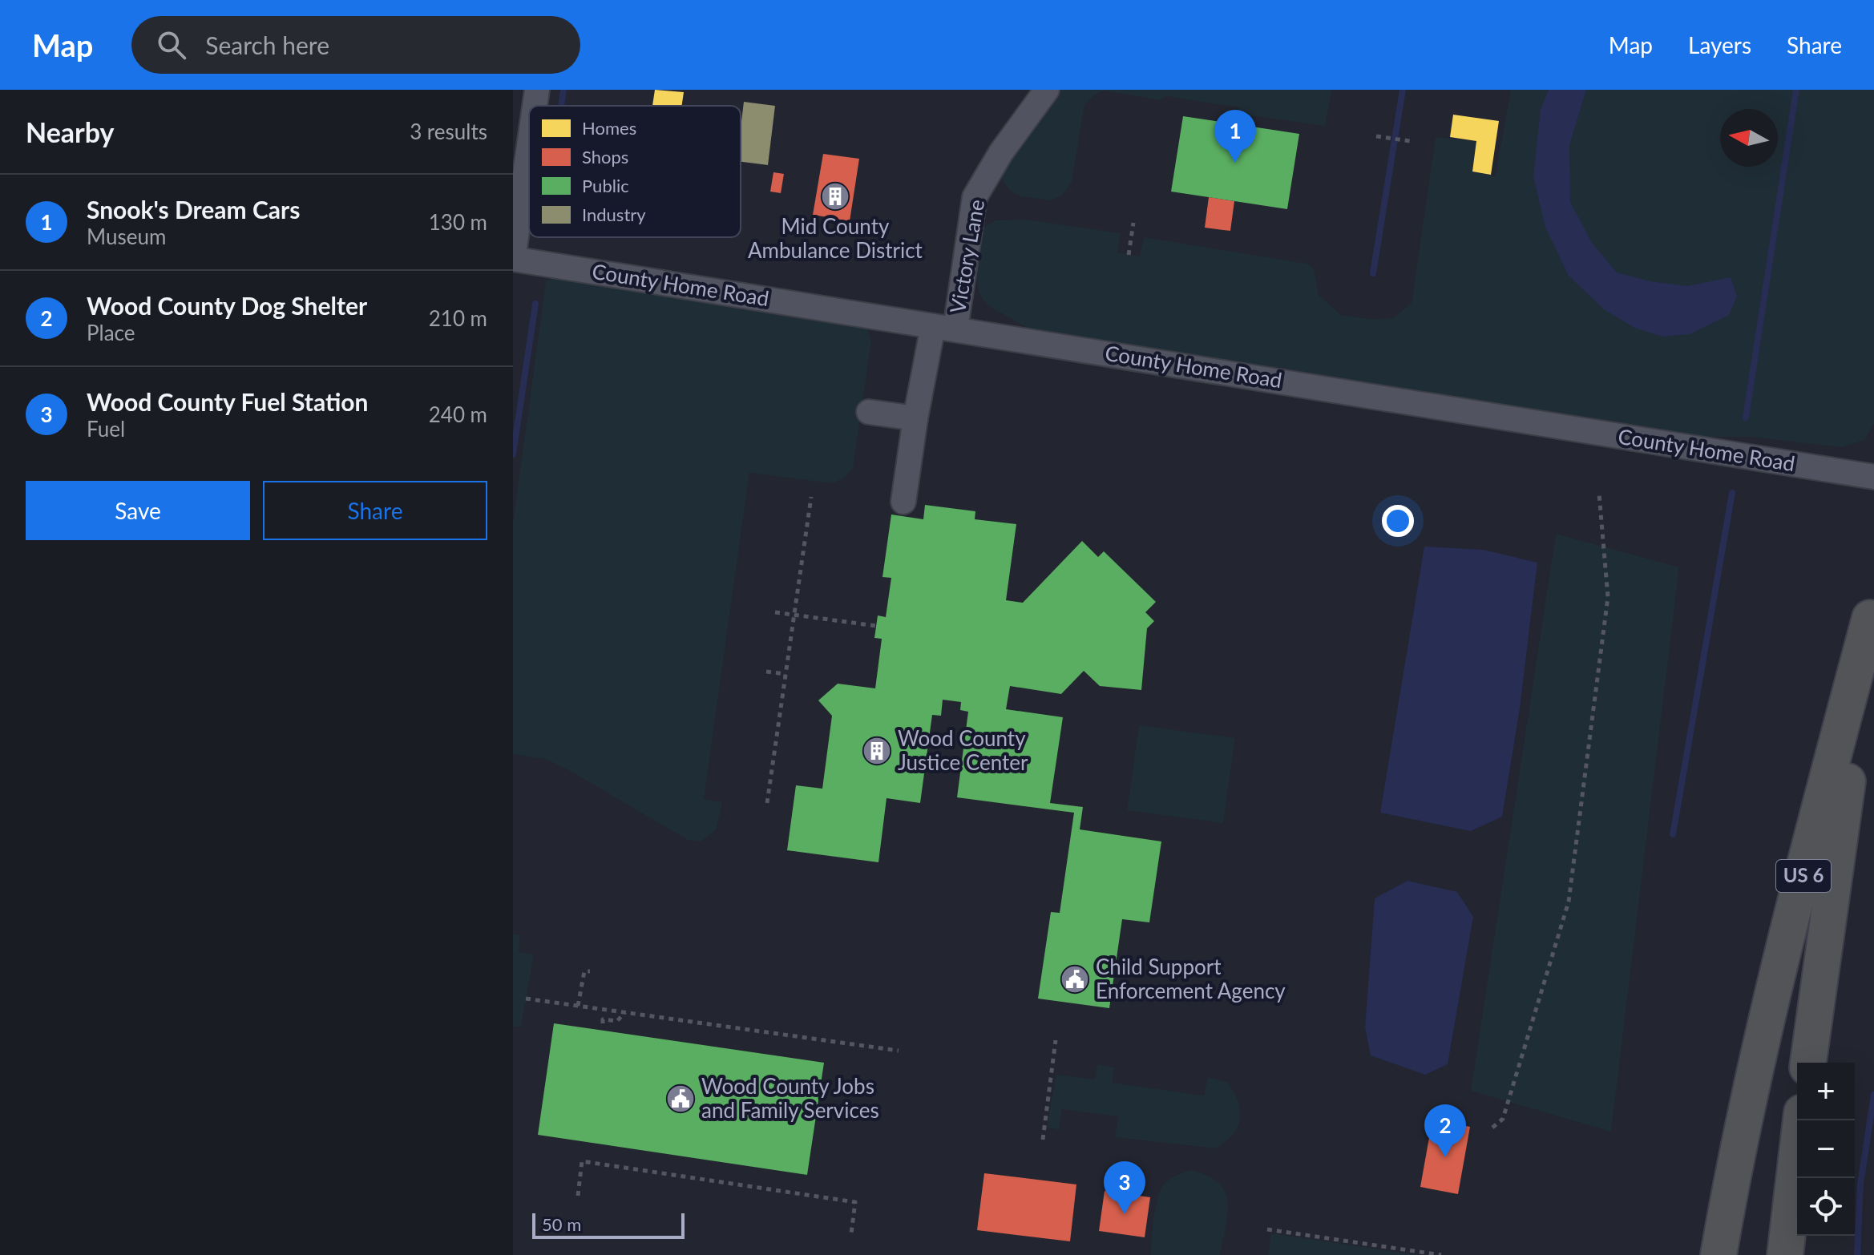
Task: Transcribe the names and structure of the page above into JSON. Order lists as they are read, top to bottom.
{
  "streets": {
    "highway": ["US 6"],
    "street": ["Victory Lane", "County Home Road"]
  },
  "crossings": [
    ["Victory Lane", "County Home Road"]
  ],
  "places": {
    "building": ["Mid County Ambulance District", "Wood County Justice Center"],
    "public building": ["Child Support Enforcement Agency", "Wood County Jobs and Family Services"]
  },
  "legend": [
    "Homes",
    "Shops",
    "Public",
    "Industry"
  ],
  "scale_bar": "50 m",
  "north": "left",
  "page": {
    "header": "Map",
    "search": "Search here",
    "nav": ["Map", "Layers", "Share"],
    "heading": ["Nearby", "3 results"],
    "pins": ["1", "2", "3"],
    "list": [
      {
        "mark": "1",
        "name": "Snook's Dream Cars",
        "note": "Museum",
        "value": "130 m"
      },
      {
        "mark": "2",
        "name": "Wood County Dog Shelter",
        "note": "Place",
        "value": "210 m"
      },
      {
        "mark": "3",
        "name": "Wood County Fuel Station",
        "note": "Fuel",
        "value": "240 m"
      }
    ],
    "buttons": ["Save", "Share"],
    "map_buttons": ["+", "−"],
    "scale": "50 m"
  }
}
